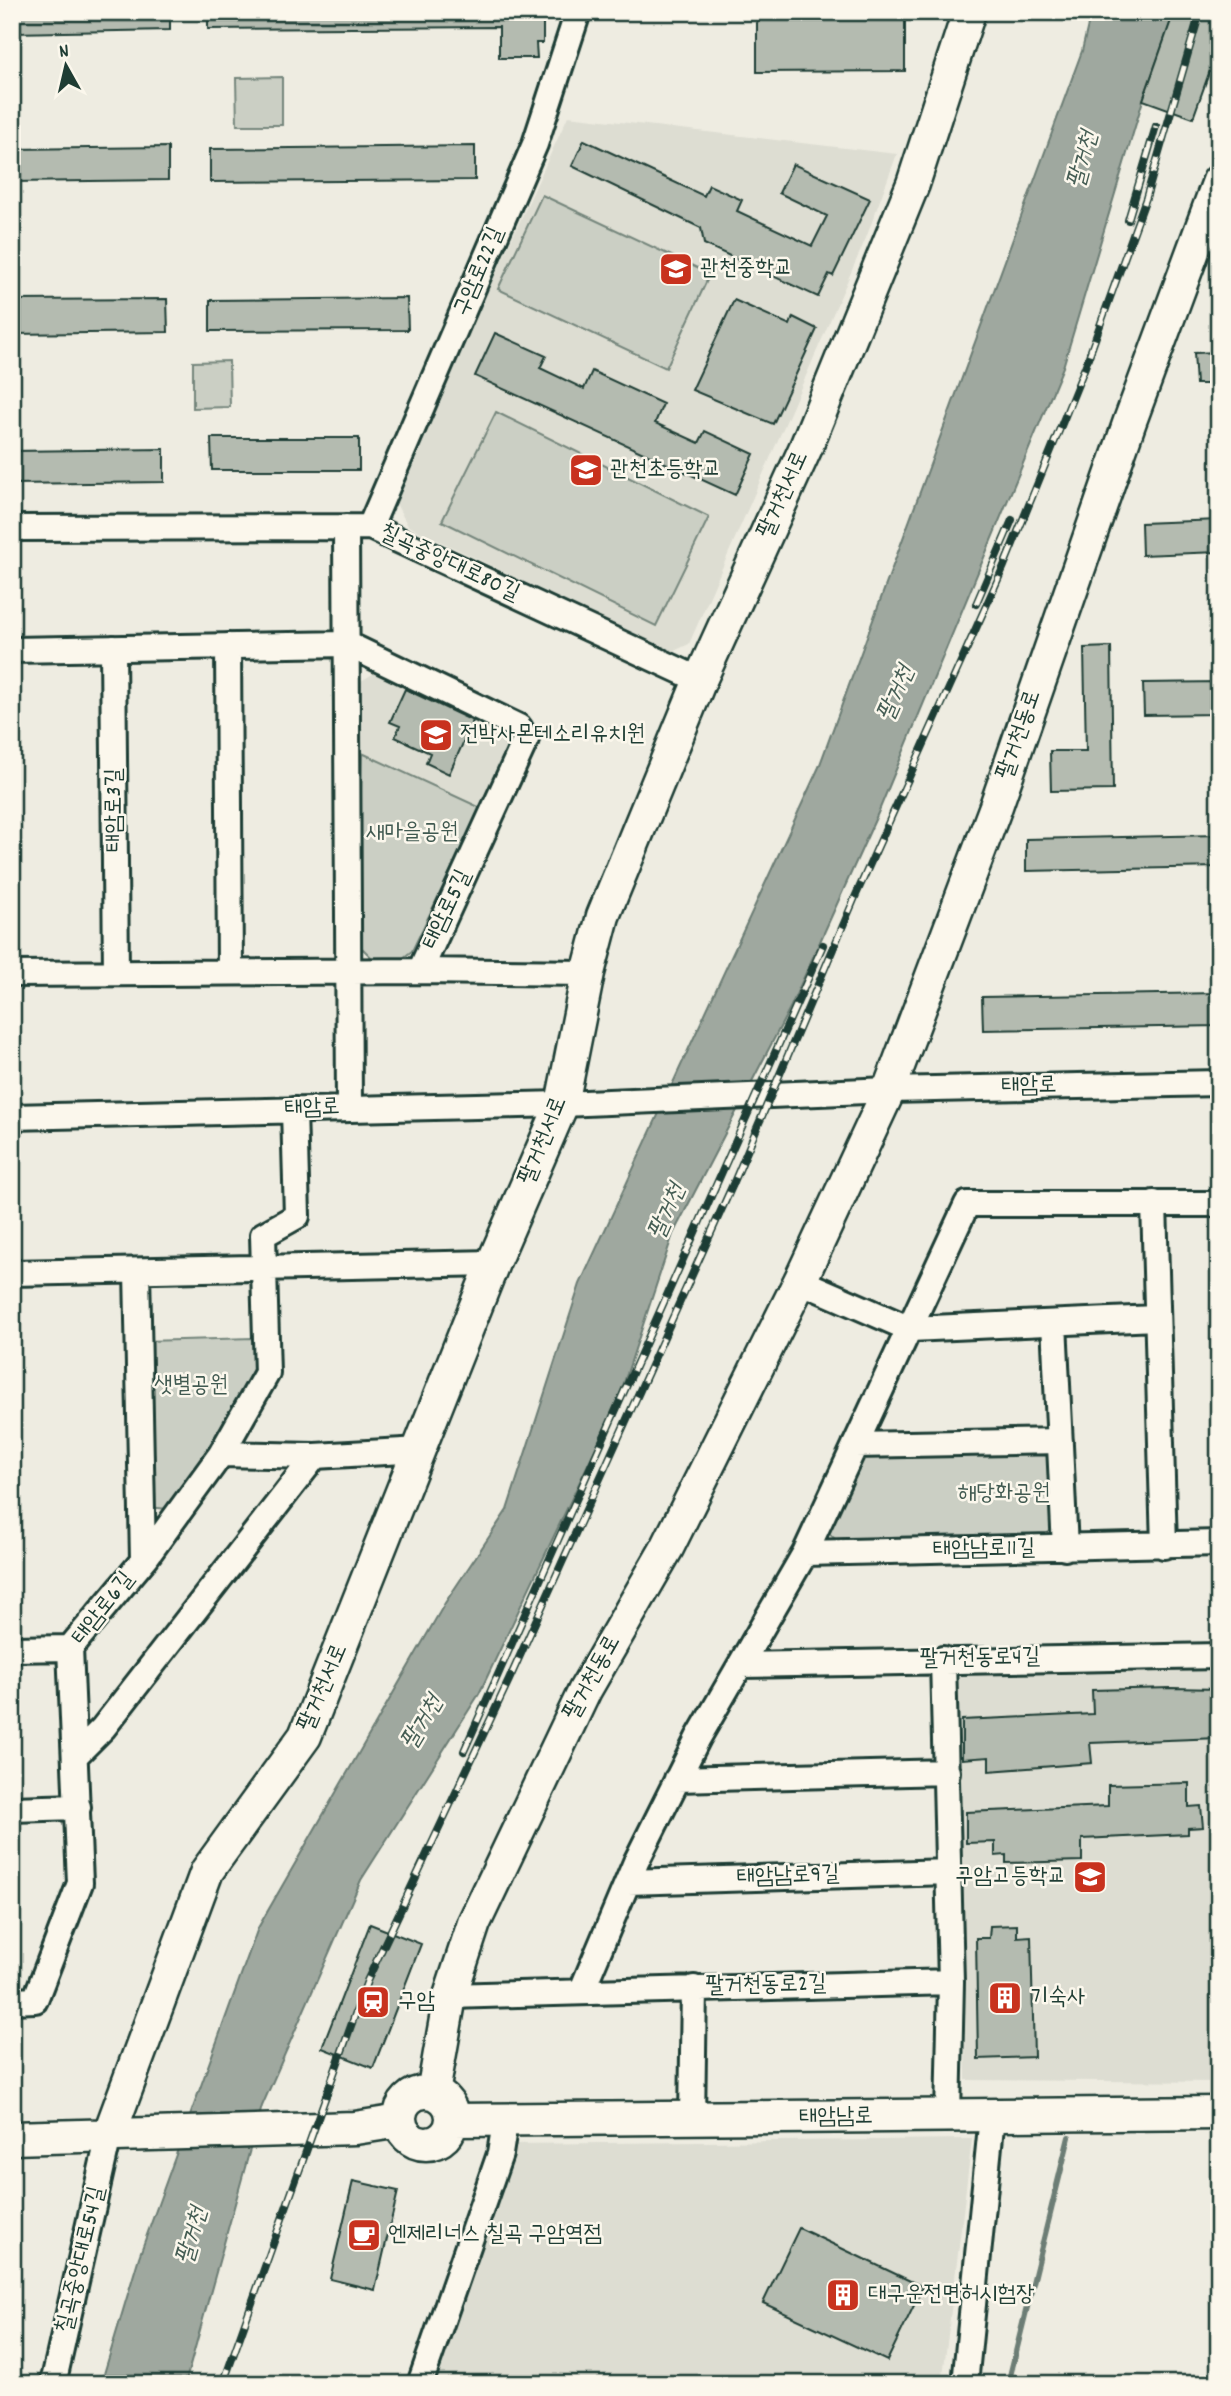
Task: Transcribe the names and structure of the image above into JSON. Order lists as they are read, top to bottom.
{
  "streets": {
    "main road": ["팔거천서로", "팔거천동로", "태암남로"],
    "street": [
      "구암로22길",
      "칠곡중앙대로80길",
      "태암로3길",
      "태암로5길",
      "태암로",
      "태암남로11길",
      "태암로6길",
      "팔거천동로4길",
      "태암남로9길",
      "팔거천동로2길",
      "칠곡중앙대로54길"
    ]
  },
  "crossings": [
    ["구암로22길", "칠곡중앙대로80길"],
    ["팔거천서로", "칠곡중앙대로80길"],
    ["팔거천서로", "태암로"],
    ["팔거천서로", "칠곡중앙대로54길"],
    ["팔거천동로", "태암로"],
    ["팔거천동로", "팔거천동로2길"],
    ["팔거천동로", "태암남로"],
    ["태암로3길", "태암로5길"],
    ["태암로", "태암로6길"]
  ],
  "water": ["팔거천"],
  "parks": ["새마을공원", "샛별공원", "해당화공원"],
  "places": {
    "school or university": [
      "관천중학교",
      "관천초등학교",
      "전박사몬테소리유치원",
      "구암고등학교"
    ],
    "building": ["기숙사", "대구운전면허시험장"],
    "station": ["구암"],
    "cafe": ["엔제리너스 칠곡 구암역점"]
  },
  "north": "top"
}
